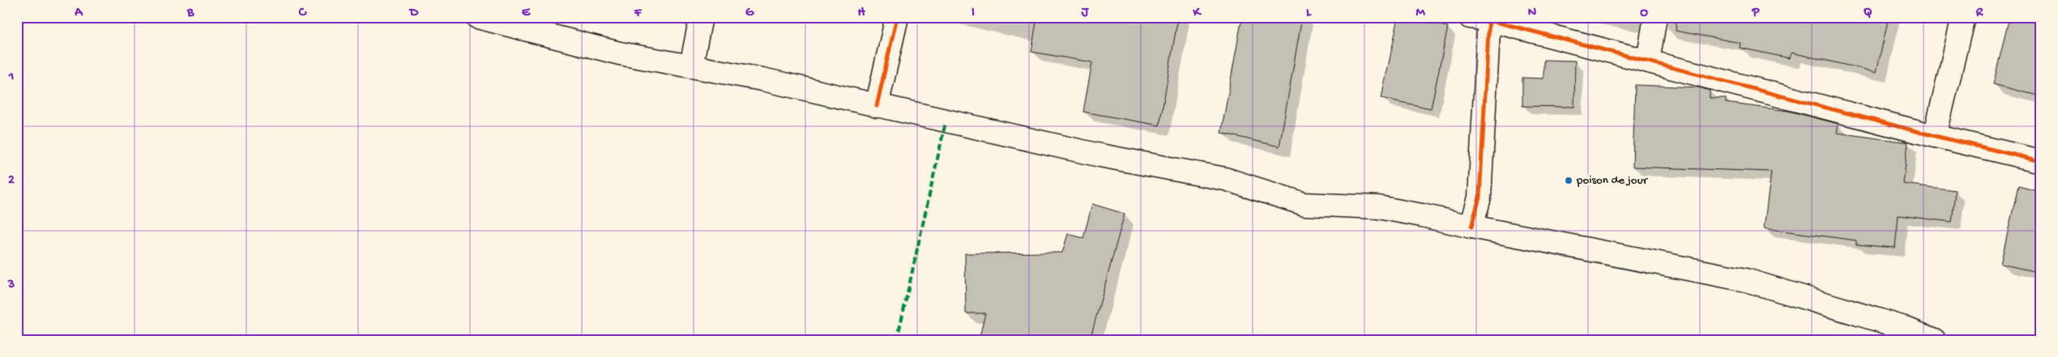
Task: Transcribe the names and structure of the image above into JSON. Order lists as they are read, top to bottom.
{
  "places": ["poison de jour"],
  "grid": {
    "columns": [
      "A",
      "B",
      "C",
      "D",
      "E",
      "F",
      "G",
      "H",
      "I",
      "J",
      "K",
      "L",
      "M",
      "N",
      "O",
      "P",
      "Q",
      "R"
    ],
    "rows": ["1", "2", "3"]
  }
}
